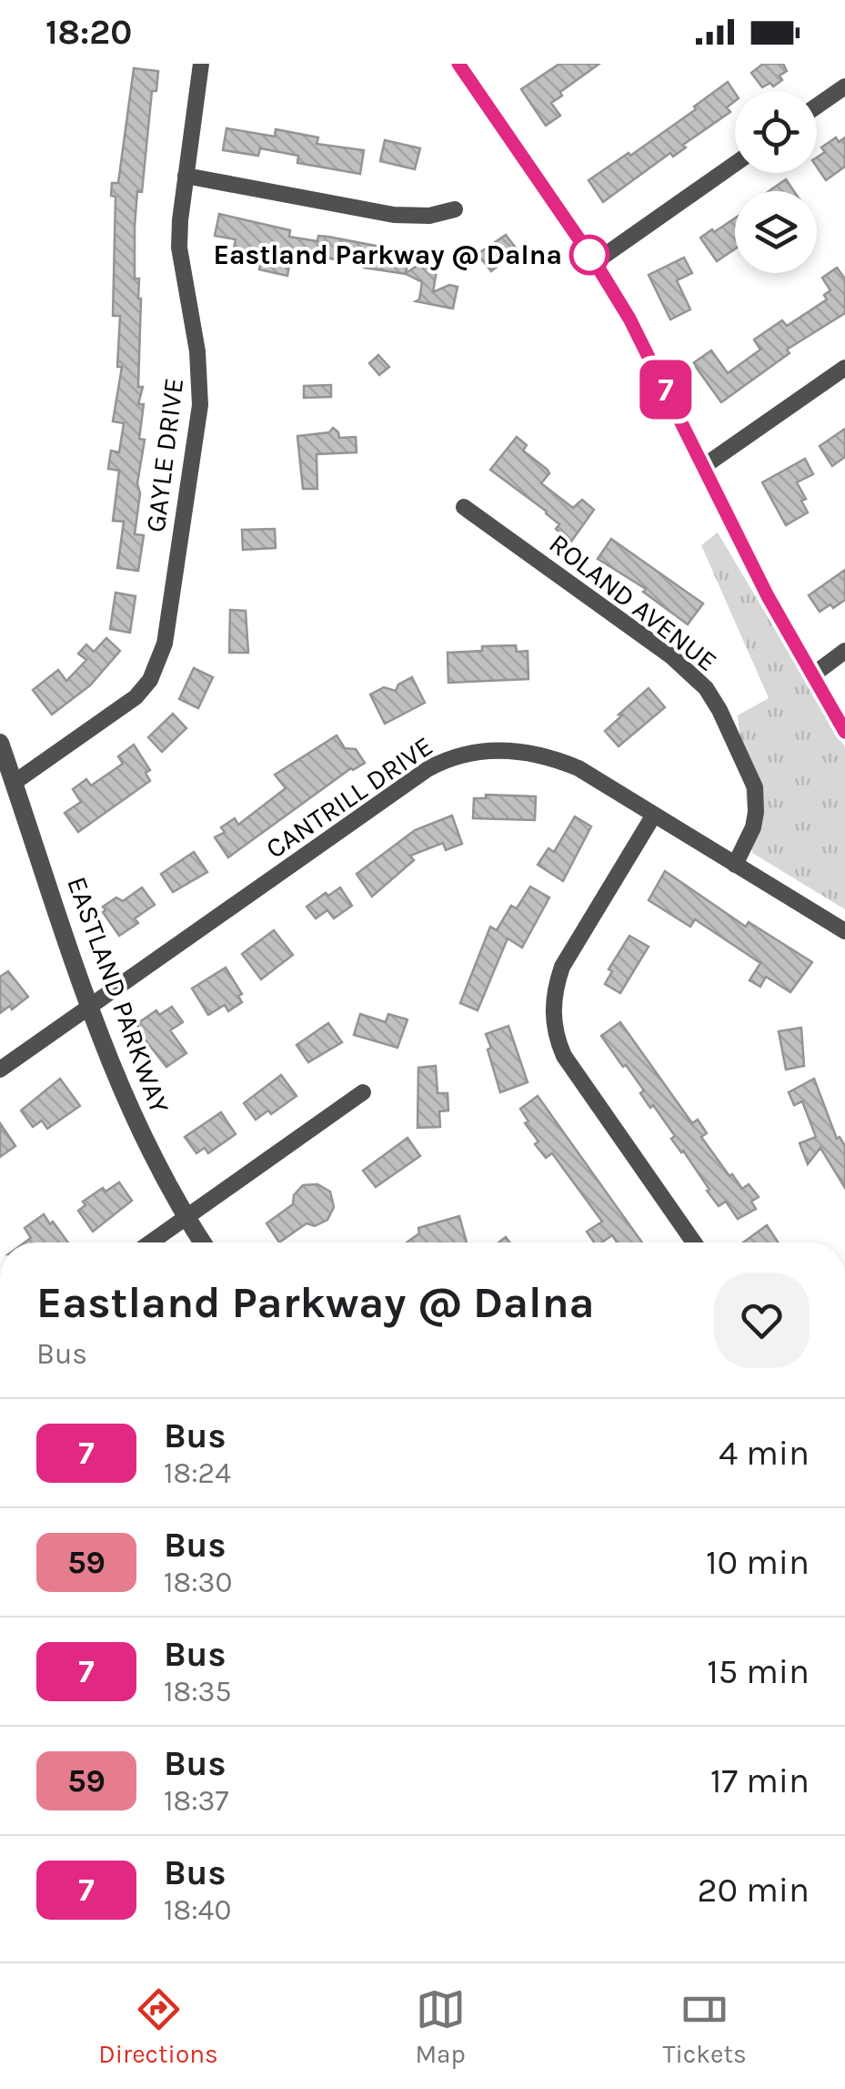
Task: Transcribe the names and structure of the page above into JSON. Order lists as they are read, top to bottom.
{
  "streets": {
    "street": [
      "GAYLE DRIVE",
      "ROLAND AVENUE",
      "CANTRILL DRIVE",
      "EASTLAND PARKWAY"
    ]
  },
  "crossings": [
    ["GAYLE DRIVE", "EASTLAND PARKWAY"],
    ["ROLAND AVENUE", "CANTRILL DRIVE"],
    ["CANTRILL DRIVE", "EASTLAND PARKWAY"]
  ],
  "places": ["Eastland Parkway @ Dalna"],
  "lines": ["bus line 7"],
  "page": {
    "status": "18:20",
    "on_map": "7",
    "heading": ["Eastland Parkway @ Dalna", "Bus"],
    "list": [
      {
        "mark": "7",
        "name": "Bus",
        "note": "18:24",
        "value": "4 min"
      },
      {
        "mark": "59",
        "name": "Bus",
        "note": "18:30",
        "value": "10 min"
      },
      {
        "mark": "7",
        "name": "Bus",
        "note": "18:35",
        "value": "15 min"
      },
      {
        "mark": "59",
        "name": "Bus",
        "note": "18:37",
        "value": "17 min"
      },
      {
        "mark": "7",
        "name": "Bus",
        "note": "18:40",
        "value": "20 min"
      }
    ],
    "tabs": ["Directions", "Map", "Tickets"]
  }
}
